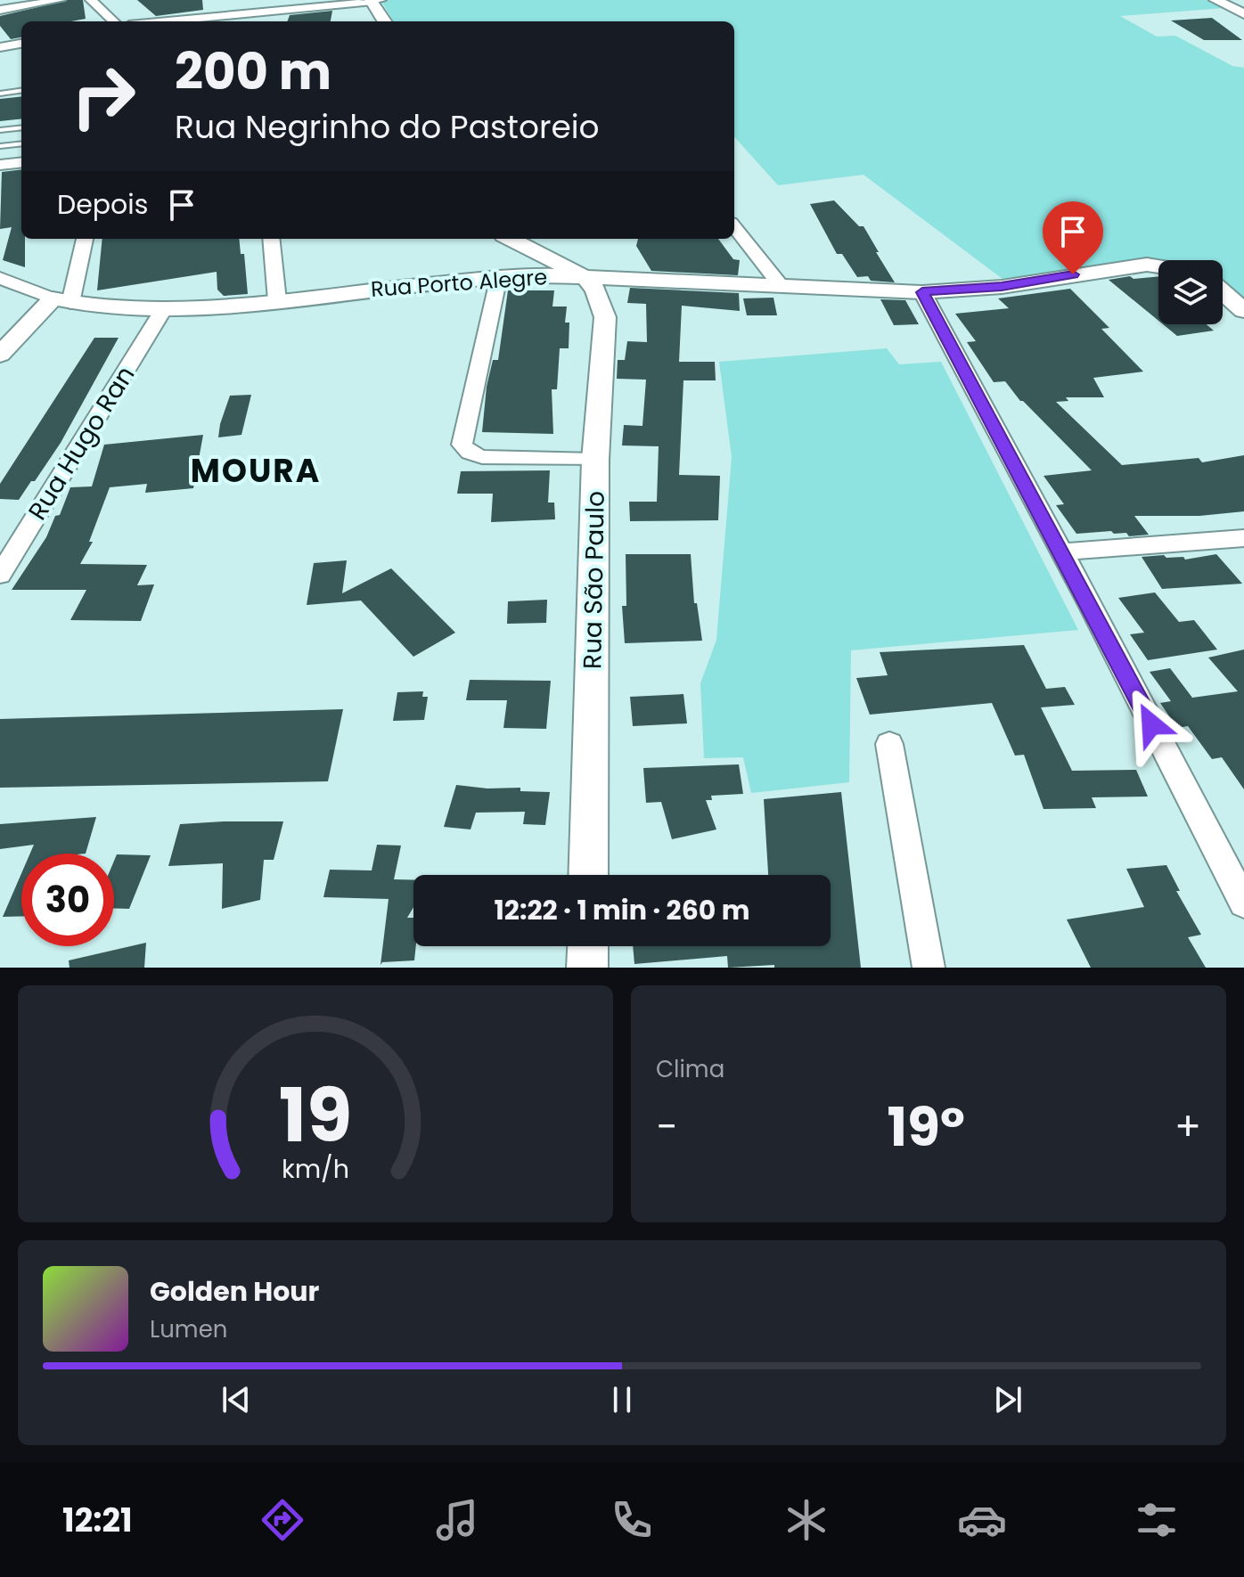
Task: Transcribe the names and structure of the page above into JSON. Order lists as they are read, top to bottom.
{
  "streets": {
    "street": ["Rua Porto Alegre", "Rua Hugo Ran", "Rua São Paulo"]
  },
  "crossings": [
    ["Rua Porto Alegre", "Rua Hugo Ran"],
    ["Rua Porto Alegre", "Rua São Paulo"]
  ],
  "districts": ["MOURA"],
  "page": {
    "turn": ["200 m", "Rua Negrinho do Pastoreio"],
    "then": "Depois",
    "limit": "30",
    "trip": "12:22 · 1 min · 260 m",
    "tile": "Clima",
    "heat": ["−", "19°", "+"],
    "song": ["Golden Hour", "Lumen"],
    "tabs": "12:21",
    "gauge": ["19", "km/h"]
  }
}
